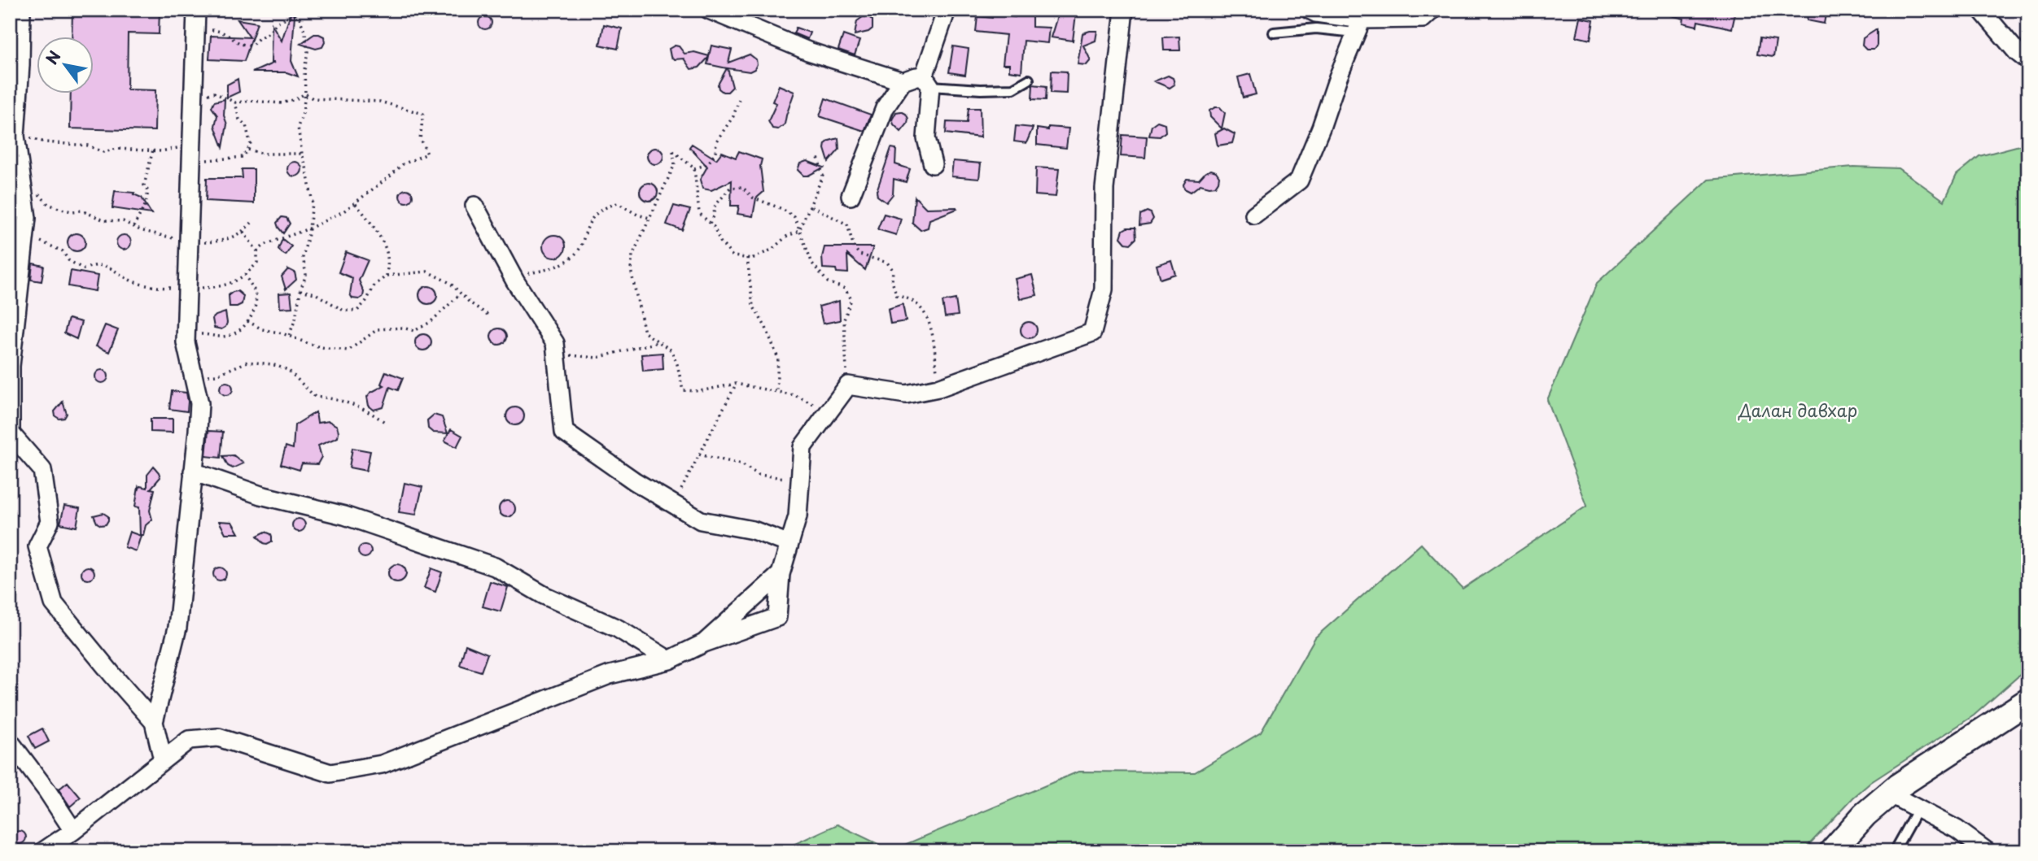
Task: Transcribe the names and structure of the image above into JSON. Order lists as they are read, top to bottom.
{
  "parks": ["Далан давхар"],
  "north": "top left"
}
